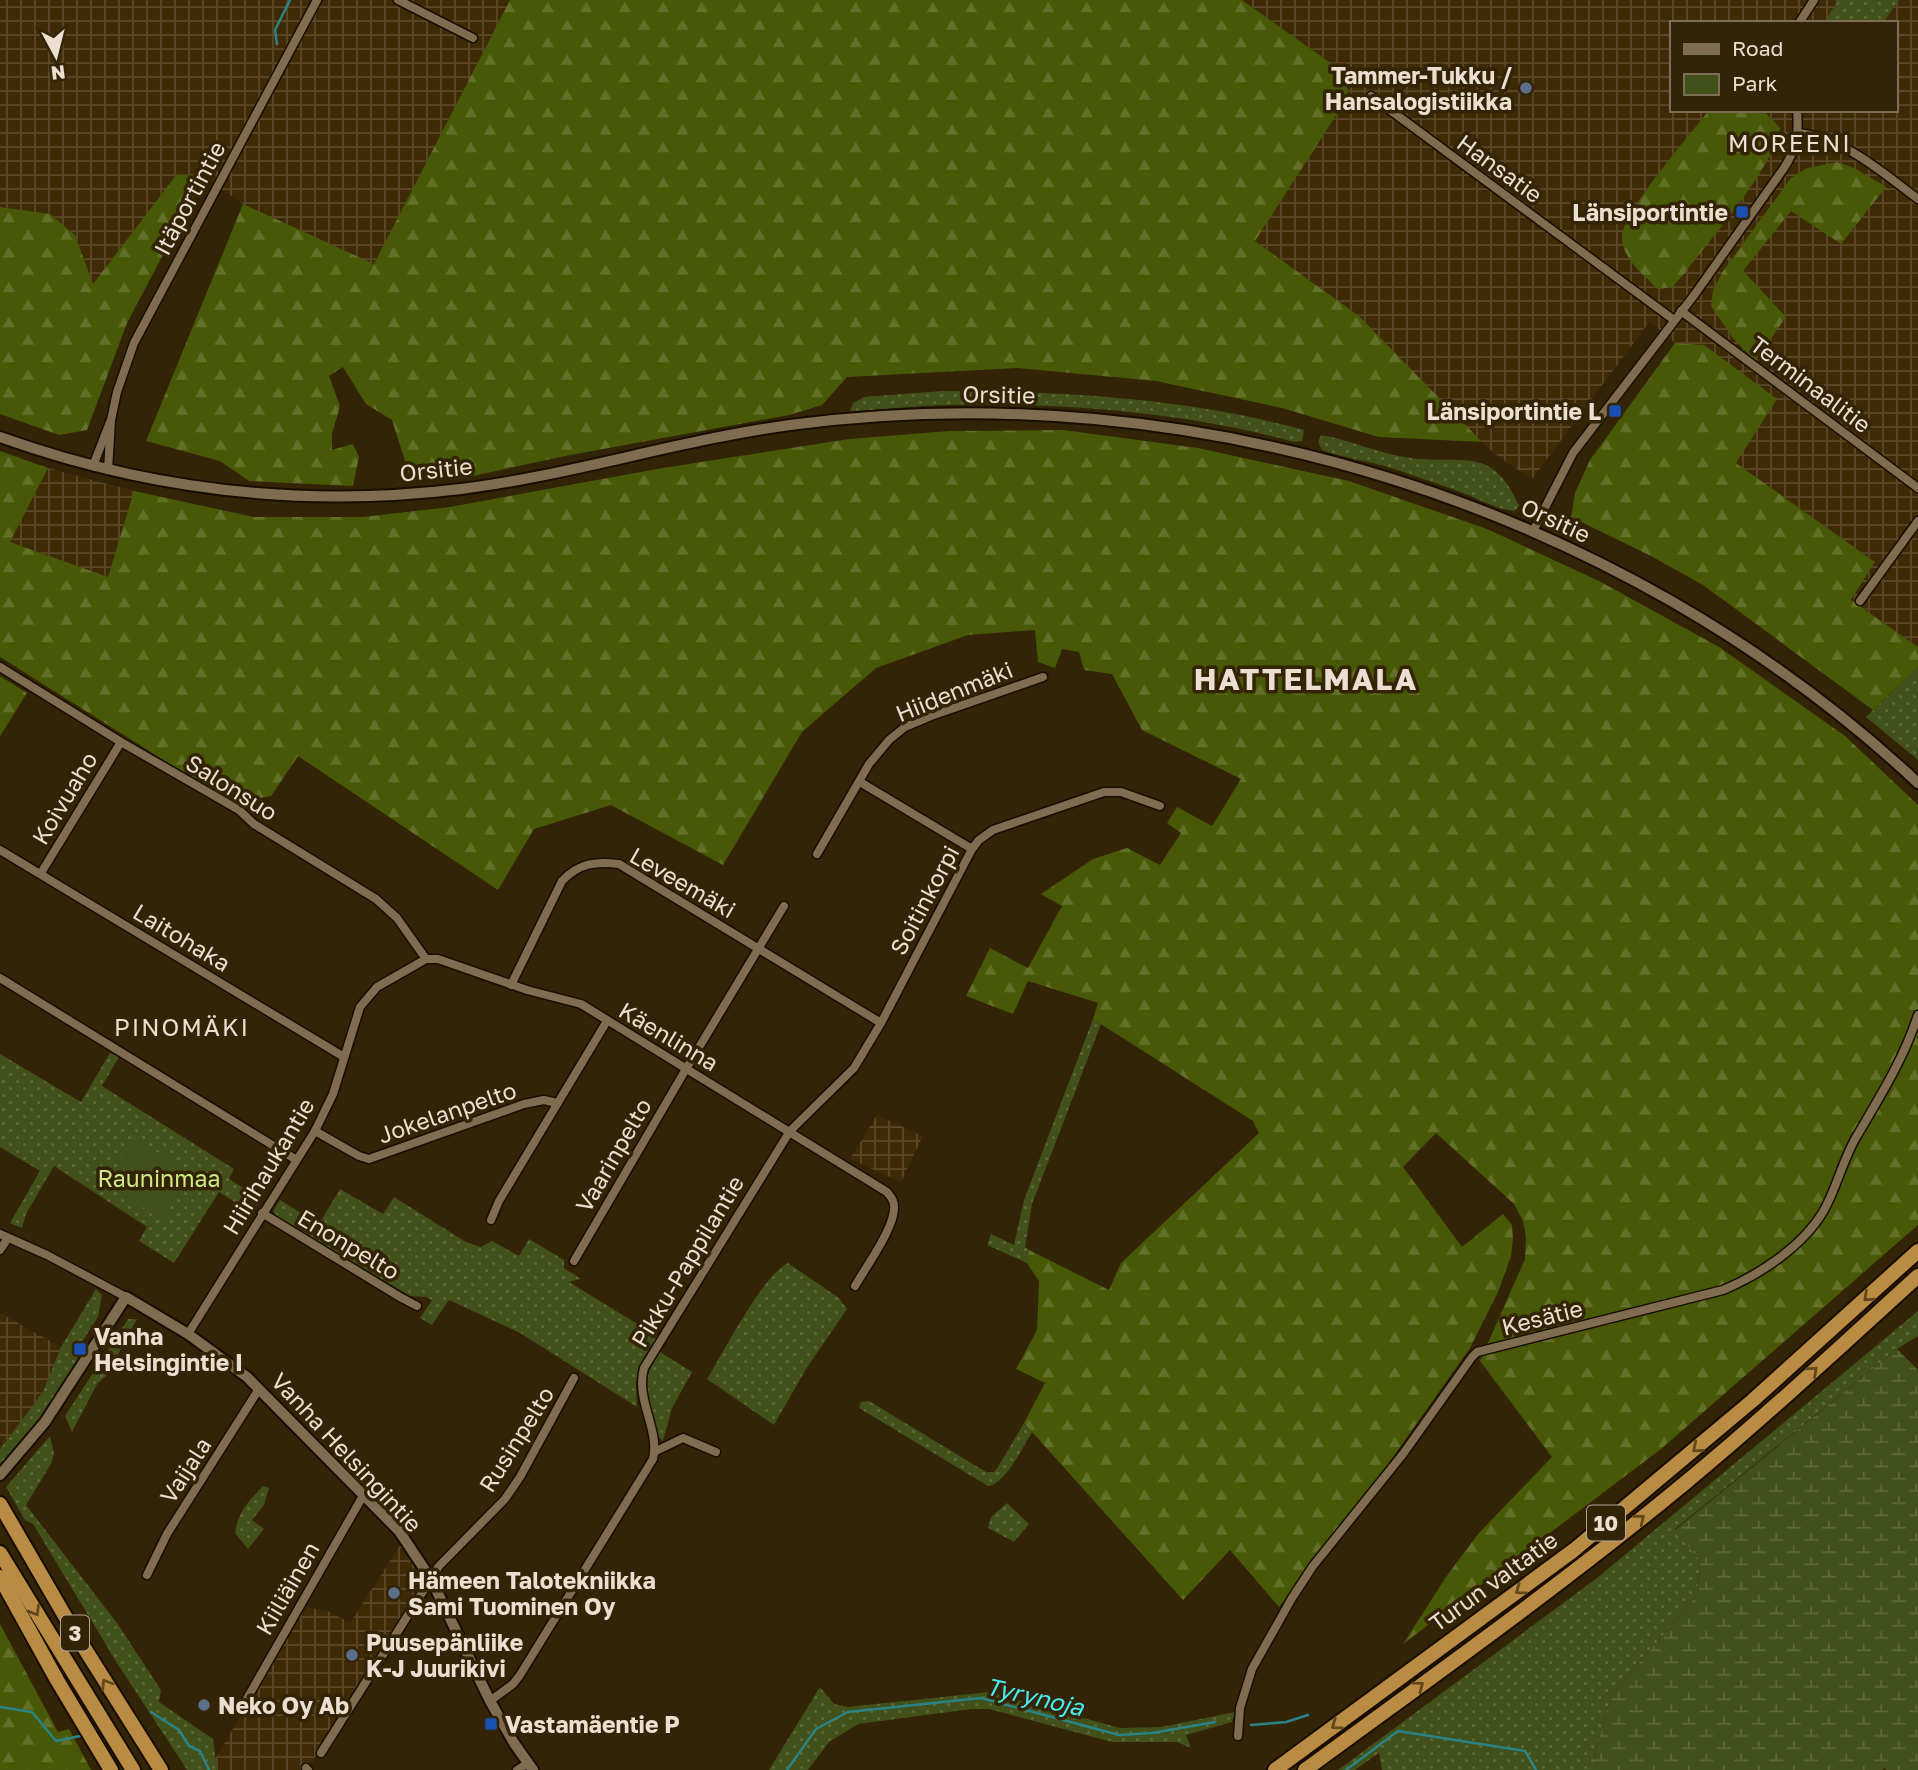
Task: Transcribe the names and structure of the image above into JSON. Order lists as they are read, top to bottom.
{
  "streets": {
    "highway": ["10", "Turun valtatie", "3"],
    "main road": ["Orsitie", "Vanha Helsingintie"],
    "street": [
      "Hansatie",
      "Itäportintie",
      "Terminaalitie",
      "Hiidenmäki",
      "Salonsuo",
      "Koivuaho",
      "Leveemäki",
      "Soitinkorpi",
      "Laitohaka",
      "Käenlinna",
      "Jokelanpelto",
      "Vaarinpelto",
      "Hiirihaukantie",
      "Enonpelto",
      "Pikku-Pappilantie",
      "Kesätie",
      "Rusinpelto",
      "Vaijala",
      "Kiiliäinen"
    ]
  },
  "crossings": [
    ["Itäportintie", "Orsitie"],
    ["Salonsuo", "Koivuaho"],
    ["Salonsuo", "Käenlinna"],
    ["Salonsuo", "Hiirihaukantie"],
    ["Koivuaho", "Laitohaka"],
    ["Leveemäki", "Soitinkorpi"],
    ["Leveemäki", "Käenlinna"],
    ["Soitinkorpi", "Käenlinna"],
    ["Soitinkorpi", "Pikku-Pappilantie"],
    ["Laitohaka", "Hiirihaukantie"],
    ["Käenlinna", "Vaarinpelto"],
    ["Käenlinna", "Hiirihaukantie"],
    ["Käenlinna", "Pikku-Pappilantie"],
    ["Jokelanpelto", "Hiirihaukantie"],
    ["Hiirihaukantie", "Enonpelto"],
    ["Hiirihaukantie", "Vanha Helsingintie"],
    ["Rusinpelto", "Vanha Helsingintie"],
    ["Vanha Helsingintie", "Vaijala"],
    ["Vanha Helsingintie", "Kiiliäinen"]
  ],
  "districts": ["MOREENI", "HATTELMALA", "PINOMÄKI"],
  "water": ["Tyrynoja"],
  "parks": ["Rauninmaa"],
  "places": {
    "other": [
      "Tammer-Tukku / Hansalogistiikka",
      "Hämeen Talotekniikka Sami Tuominen Oy",
      "Puusepänliike K-J Juurikivi",
      "Neko Oy Ab"
    ],
    "transit": [
      "Länsiportintie",
      "Länsiportintie L",
      "Vanha Helsingintie I",
      "Vastamäentie P"
    ]
  },
  "legend": ["Road", "Park"],
  "north": "bottom"
}
